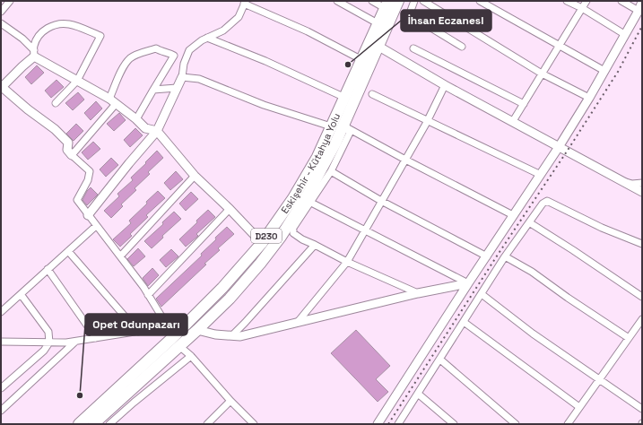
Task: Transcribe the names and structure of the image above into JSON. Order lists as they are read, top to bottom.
{
  "streets": {
    "highway": ["Eskişehir - Kütahya Yolu", "D230"]
  },
  "places": ["İhsan Eczanesi", "Opet Odunpazarı"]
}
